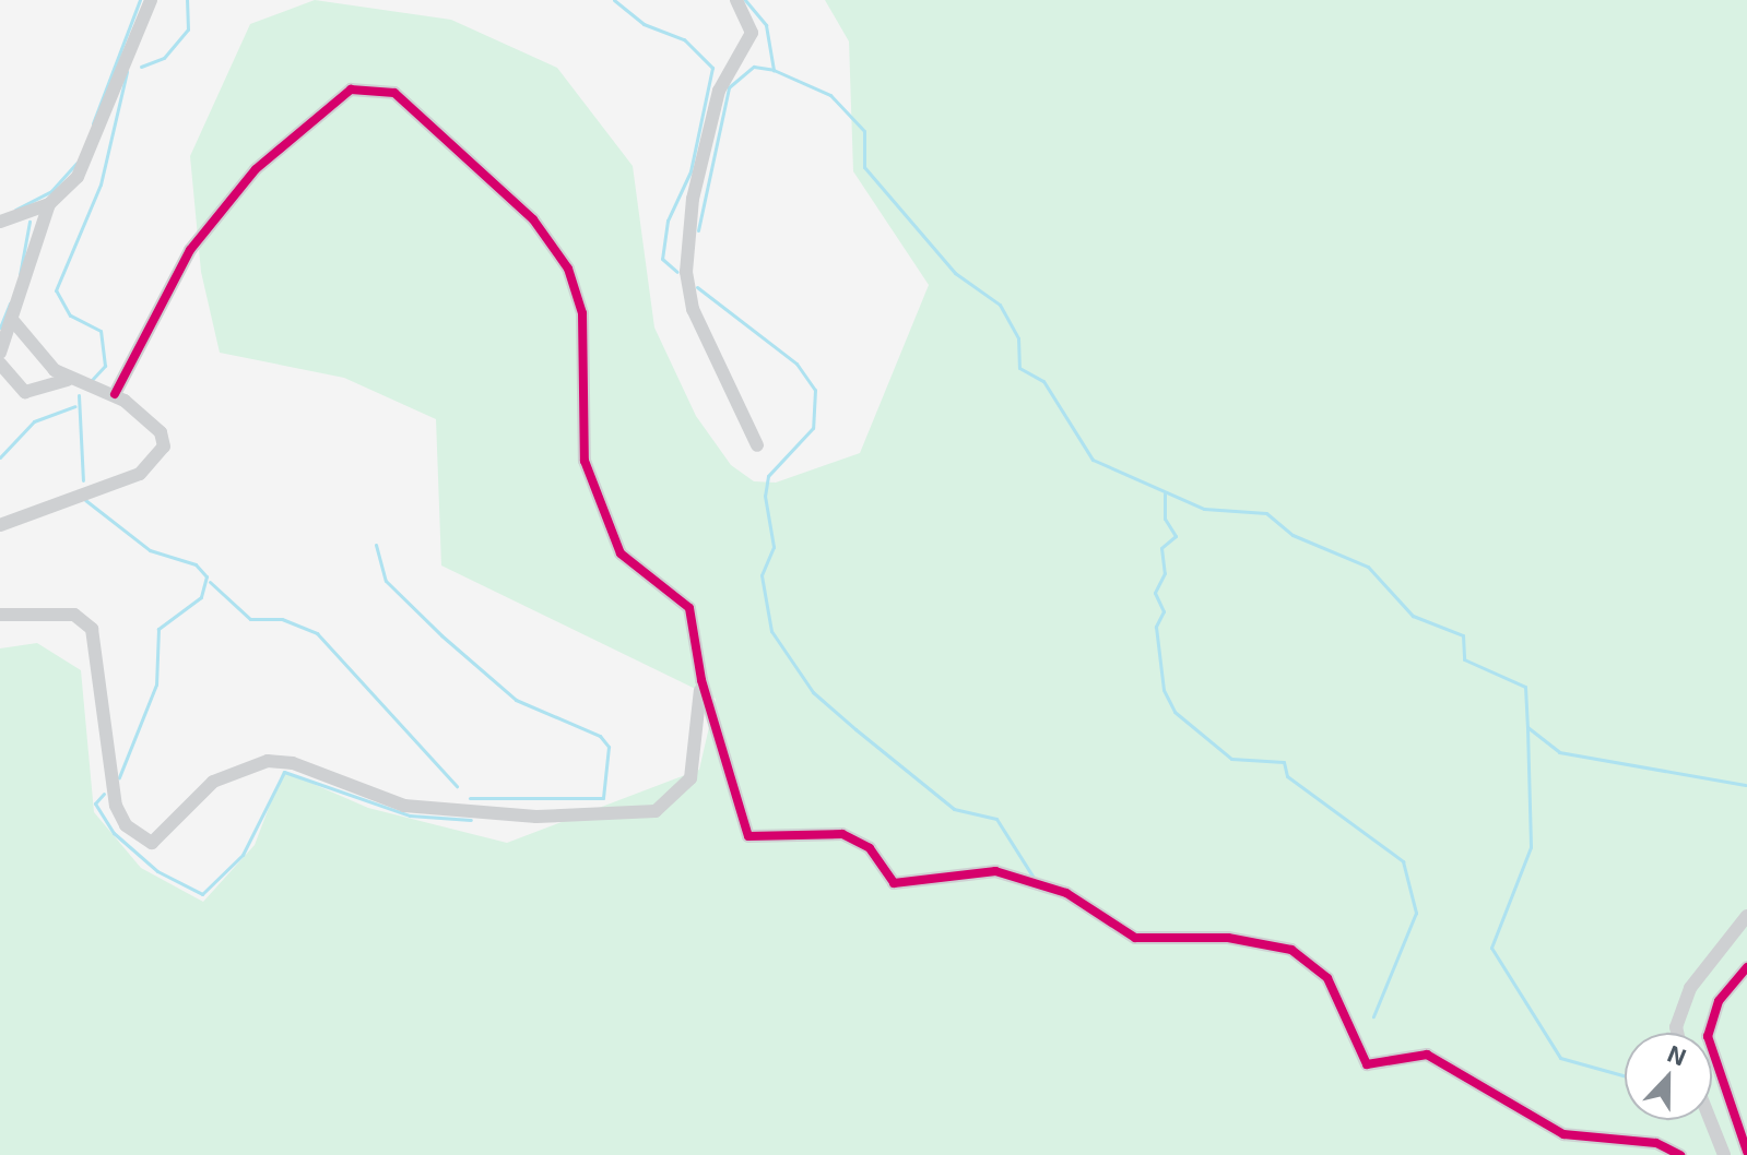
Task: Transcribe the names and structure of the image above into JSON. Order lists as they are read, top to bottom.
{
  "north": "top"
}
